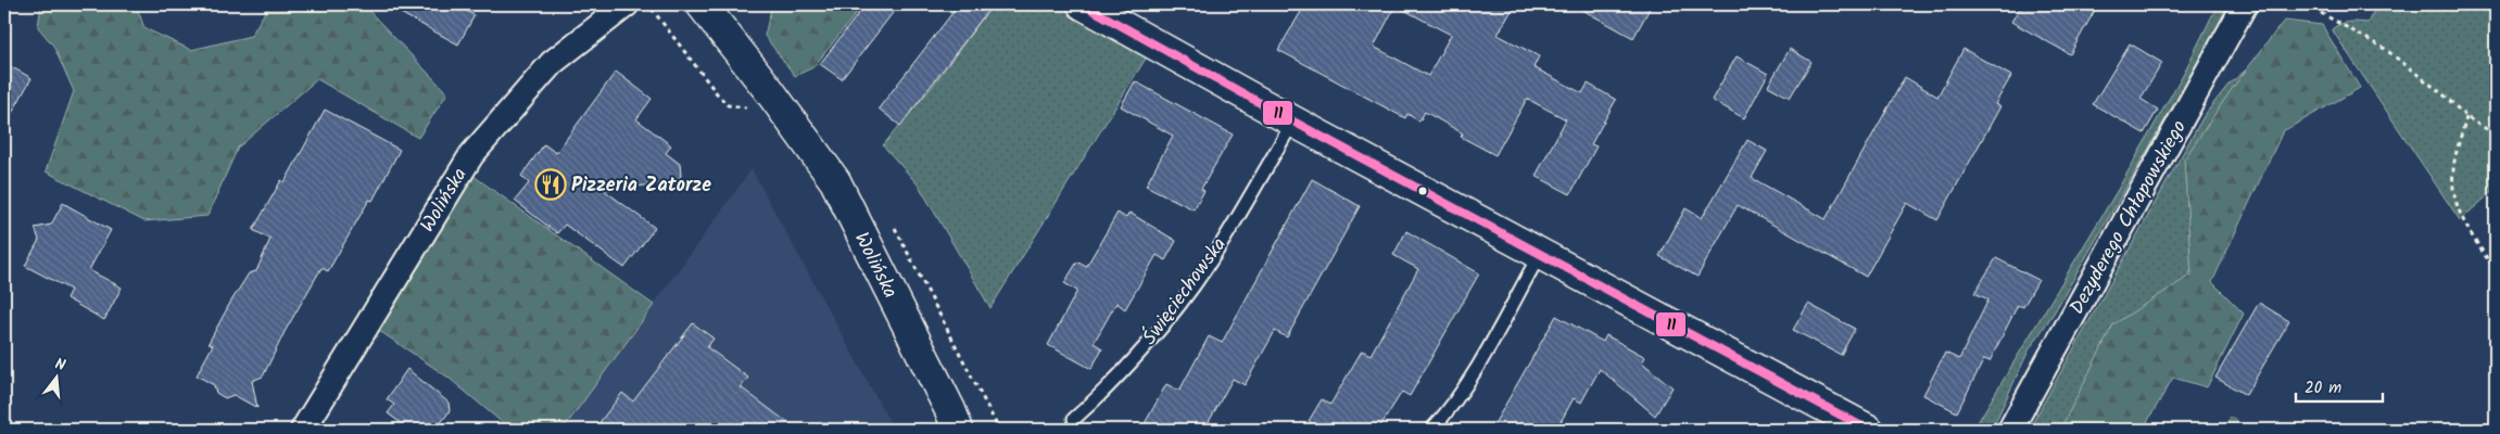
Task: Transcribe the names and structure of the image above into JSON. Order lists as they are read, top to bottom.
{
  "streets": {
    "street": ["Wolińska", "Dezyderego Chłapowskiego"],
    "lane": ["Święciechowska"]
  },
  "places": {
    "restaurant": ["Pizzeria Zatorze"]
  },
  "lines": ["transit line 11"],
  "scale_bar": "20 m",
  "north": "top"
}
